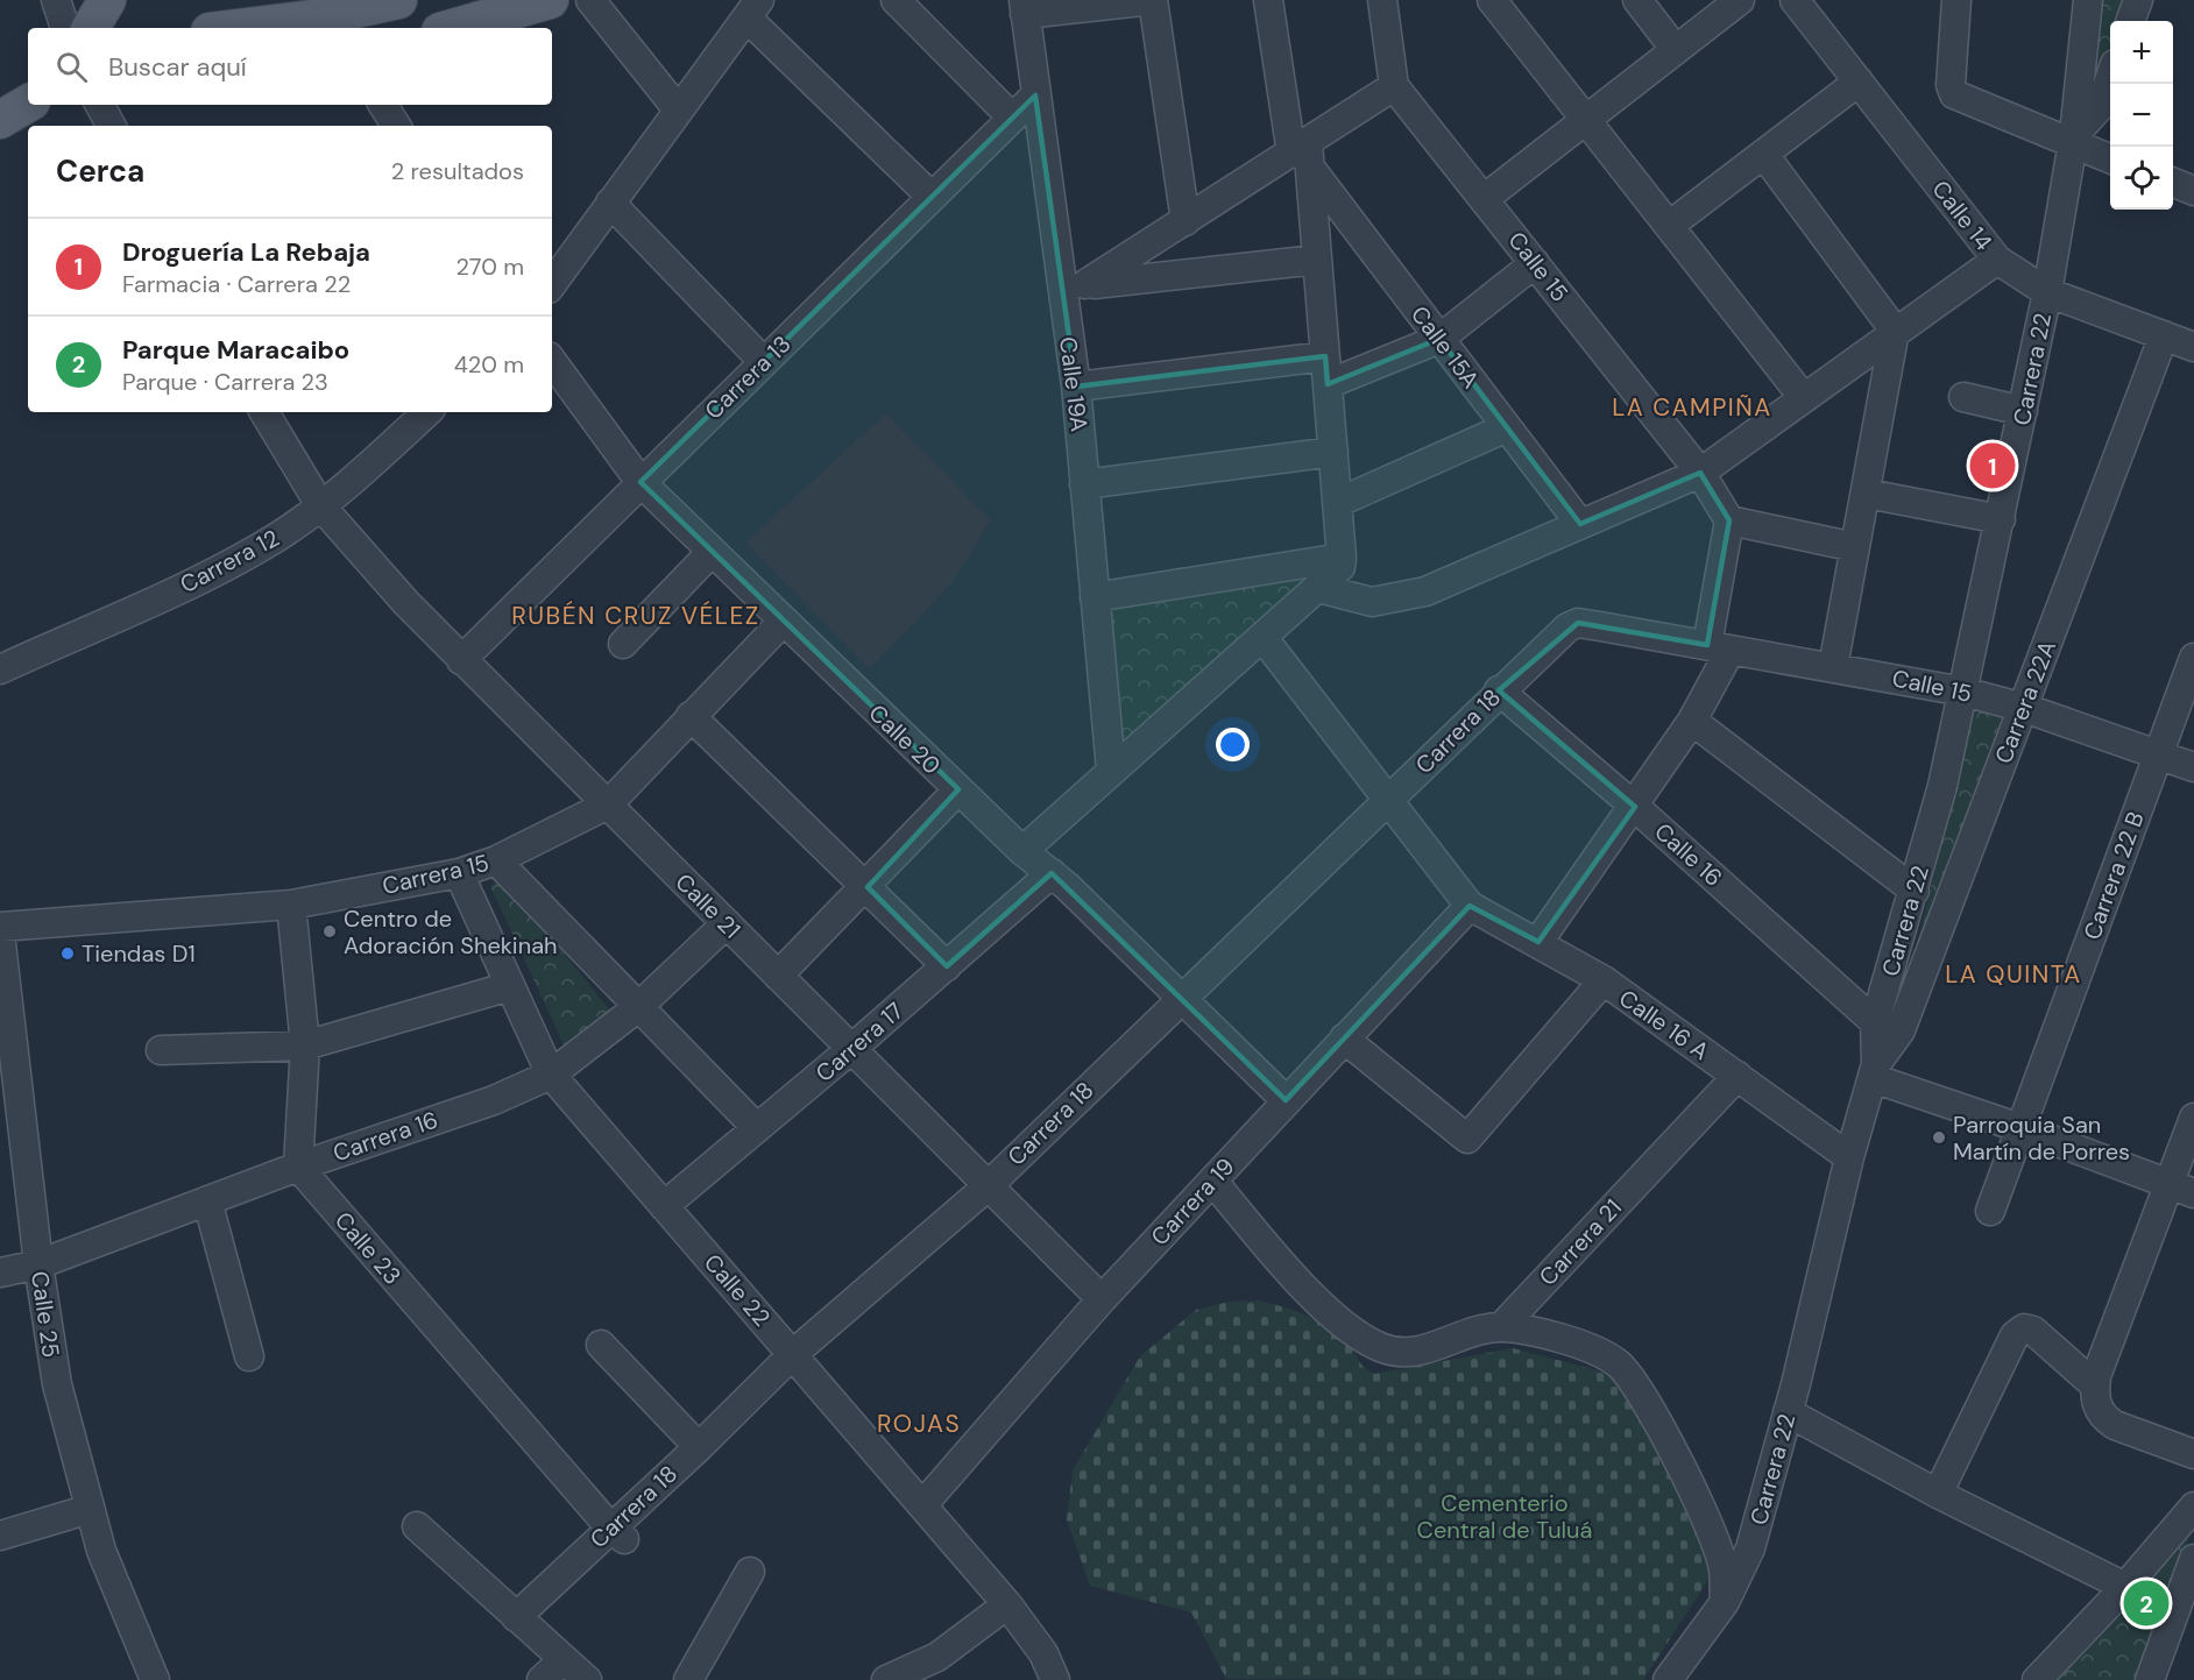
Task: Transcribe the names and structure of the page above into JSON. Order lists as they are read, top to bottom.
{
  "streets": {
    "street": [
      "Calle 14",
      "Calle 15",
      "Calle 15A",
      "Carrera 22",
      "Carrera 13",
      "Calle 19A",
      "Carrera 12",
      "Carrera 22A",
      "Carrera 18",
      "Calle 20",
      "Calle 16",
      "Carrera 15",
      "Carrera 22 B",
      "Calle 21",
      "Calle 16 A",
      "Carrera 17",
      "Carrera 16",
      "Carrera 19",
      "Carrera 21",
      "Calle 23",
      "Calle 22",
      "Calle 25"
    ]
  },
  "crossings": [
    ["Calle 14", "Carrera 22"],
    ["Calle 14", "Carrera 22A"],
    ["Calle 15", "Carrera 22"],
    ["Calle 15", "Carrera 22A"],
    ["Calle 15", "Carrera 18"],
    ["Calle 15", "Carrera 22 B"],
    ["Carrera 22", "Carrera 22A"],
    ["Carrera 22", "Calle 16"],
    ["Carrera 22", "Calle 16 A"],
    ["Carrera 13", "Calle 19A"],
    ["Carrera 13", "Calle 20"],
    ["Carrera 13", "Calle 21"],
    ["Carrera 12", "Calle 21"],
    ["Carrera 18", "Calle 20"],
    ["Carrera 18", "Calle 16"],
    ["Carrera 18", "Calle 21"],
    ["Carrera 18", "Calle 23"],
    ["Carrera 18", "Calle 22"],
    ["Calle 20", "Carrera 15"],
    ["Calle 20", "Carrera 17"],
    ["Calle 20", "Carrera 19"],
    ["Carrera 15", "Calle 21"],
    ["Carrera 15", "Calle 22"],
    ["Calle 21", "Carrera 17"],
    ["Calle 21", "Carrera 16"],
    ["Calle 21", "Carrera 19"],
    ["Calle 16 A", "Carrera 19"],
    ["Calle 16 A", "Carrera 21"],
    ["Carrera 17", "Calle 22"],
    ["Carrera 16", "Calle 23"],
    ["Carrera 16", "Calle 22"],
    ["Carrera 16", "Calle 25"],
    ["Carrera 19", "Carrera 21"],
    ["Carrera 19", "Calle 22"]
  ],
  "districts": [
    "LA CAMPIÑA",
    "RUBÉN CRUZ VÉLEZ",
    "LA QUINTA",
    "ROJAS"
  ],
  "parks": ["Cementerio Central de Tuluá"],
  "places": ["Centro de Adoración Shekinah", "Tiendas D1", "Parroquia San Martín de Porres"],
  "page": {
    "map_buttons": ["+", "−"],
    "search": "Buscar aquí",
    "heading": ["Cerca", "2 resultados"],
    "list": [
      {
        "mark": "1",
        "name": "Droguería La Rebaja",
        "note": "Farmacia · Carrera 22",
        "value": "270 m"
      },
      {
        "mark": "2",
        "name": "Parque Maracaibo",
        "note": "Parque · Carrera 23",
        "value": "420 m"
      }
    ],
    "pins": ["1", "2"]
  }
}
